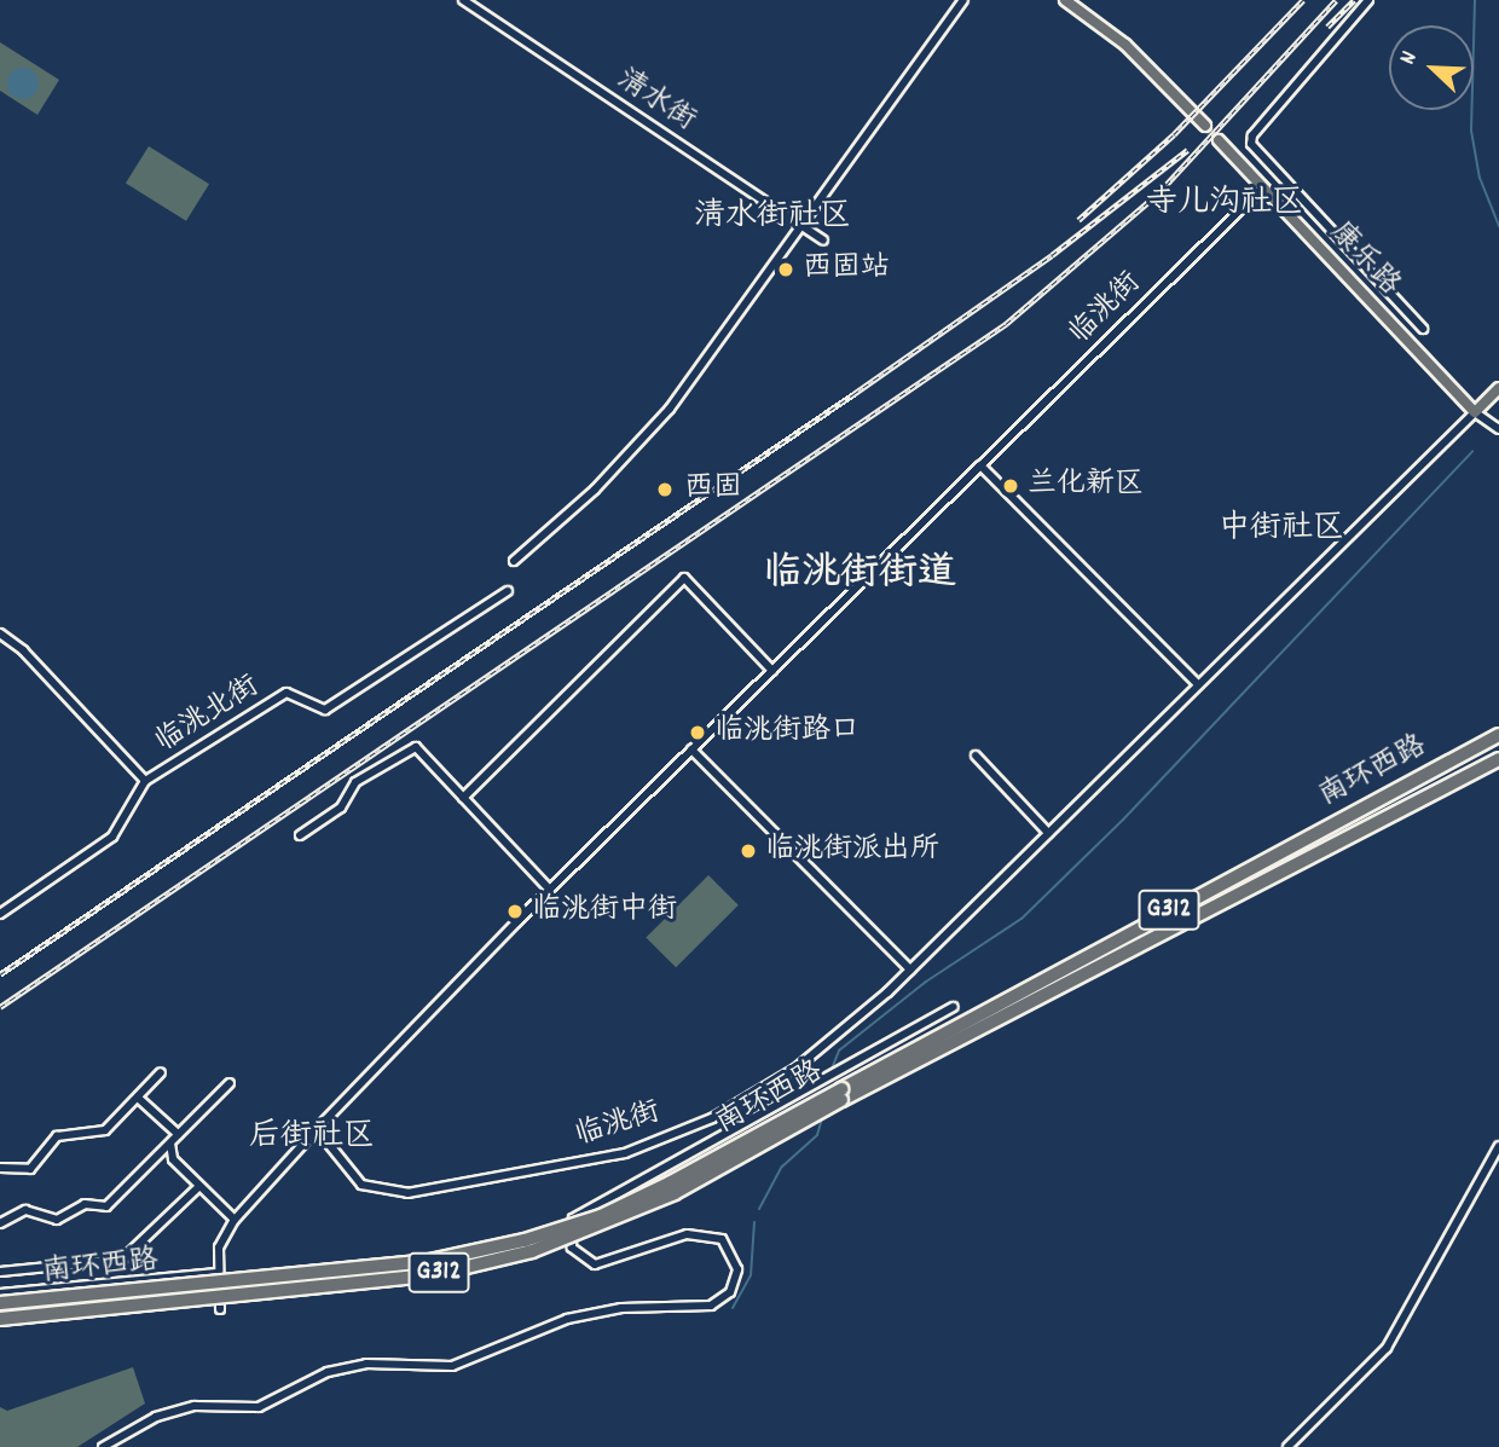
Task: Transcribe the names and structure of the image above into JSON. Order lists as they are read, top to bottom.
{
  "streets": {
    "highway": ["南环西路", "G312"],
    "main road": ["康乐路"],
    "street": ["清水街", "临洮街", "临洮北街"]
  },
  "crossings": [
    ["康乐路", "临洮街"]
  ],
  "districts": [
    "寺儿沟社区",
    "清水街社区",
    "中街社区",
    "临洮街街道",
    "后街社区"
  ],
  "places": [
    "西固站",
    "兰化新区",
    "西固",
    "临洮街路口",
    "临洮街派出所",
    "临洮街中街"
  ],
  "north": "top left"
}
